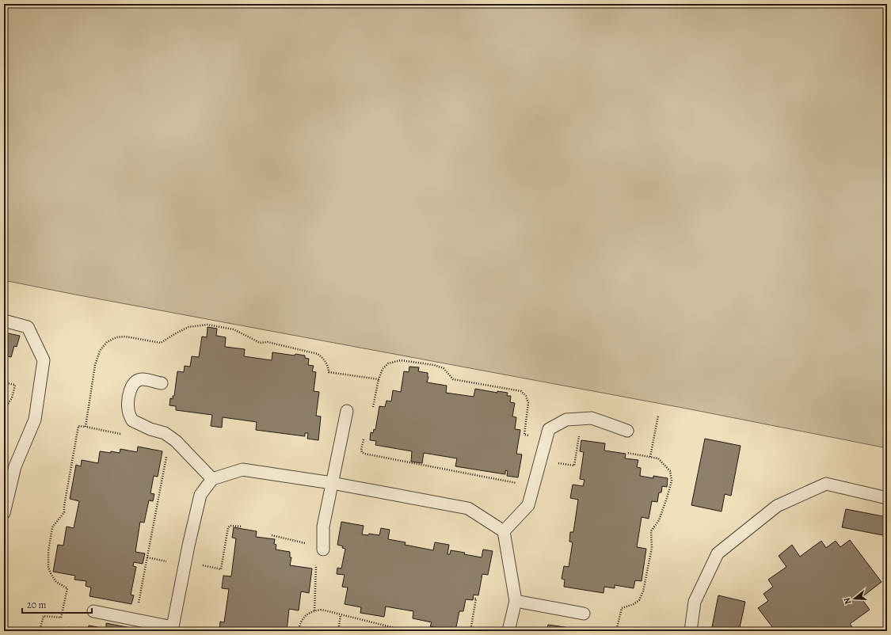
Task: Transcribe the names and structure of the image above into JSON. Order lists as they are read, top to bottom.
{
  "scale_bar": "20 m",
  "north": "left"
}
